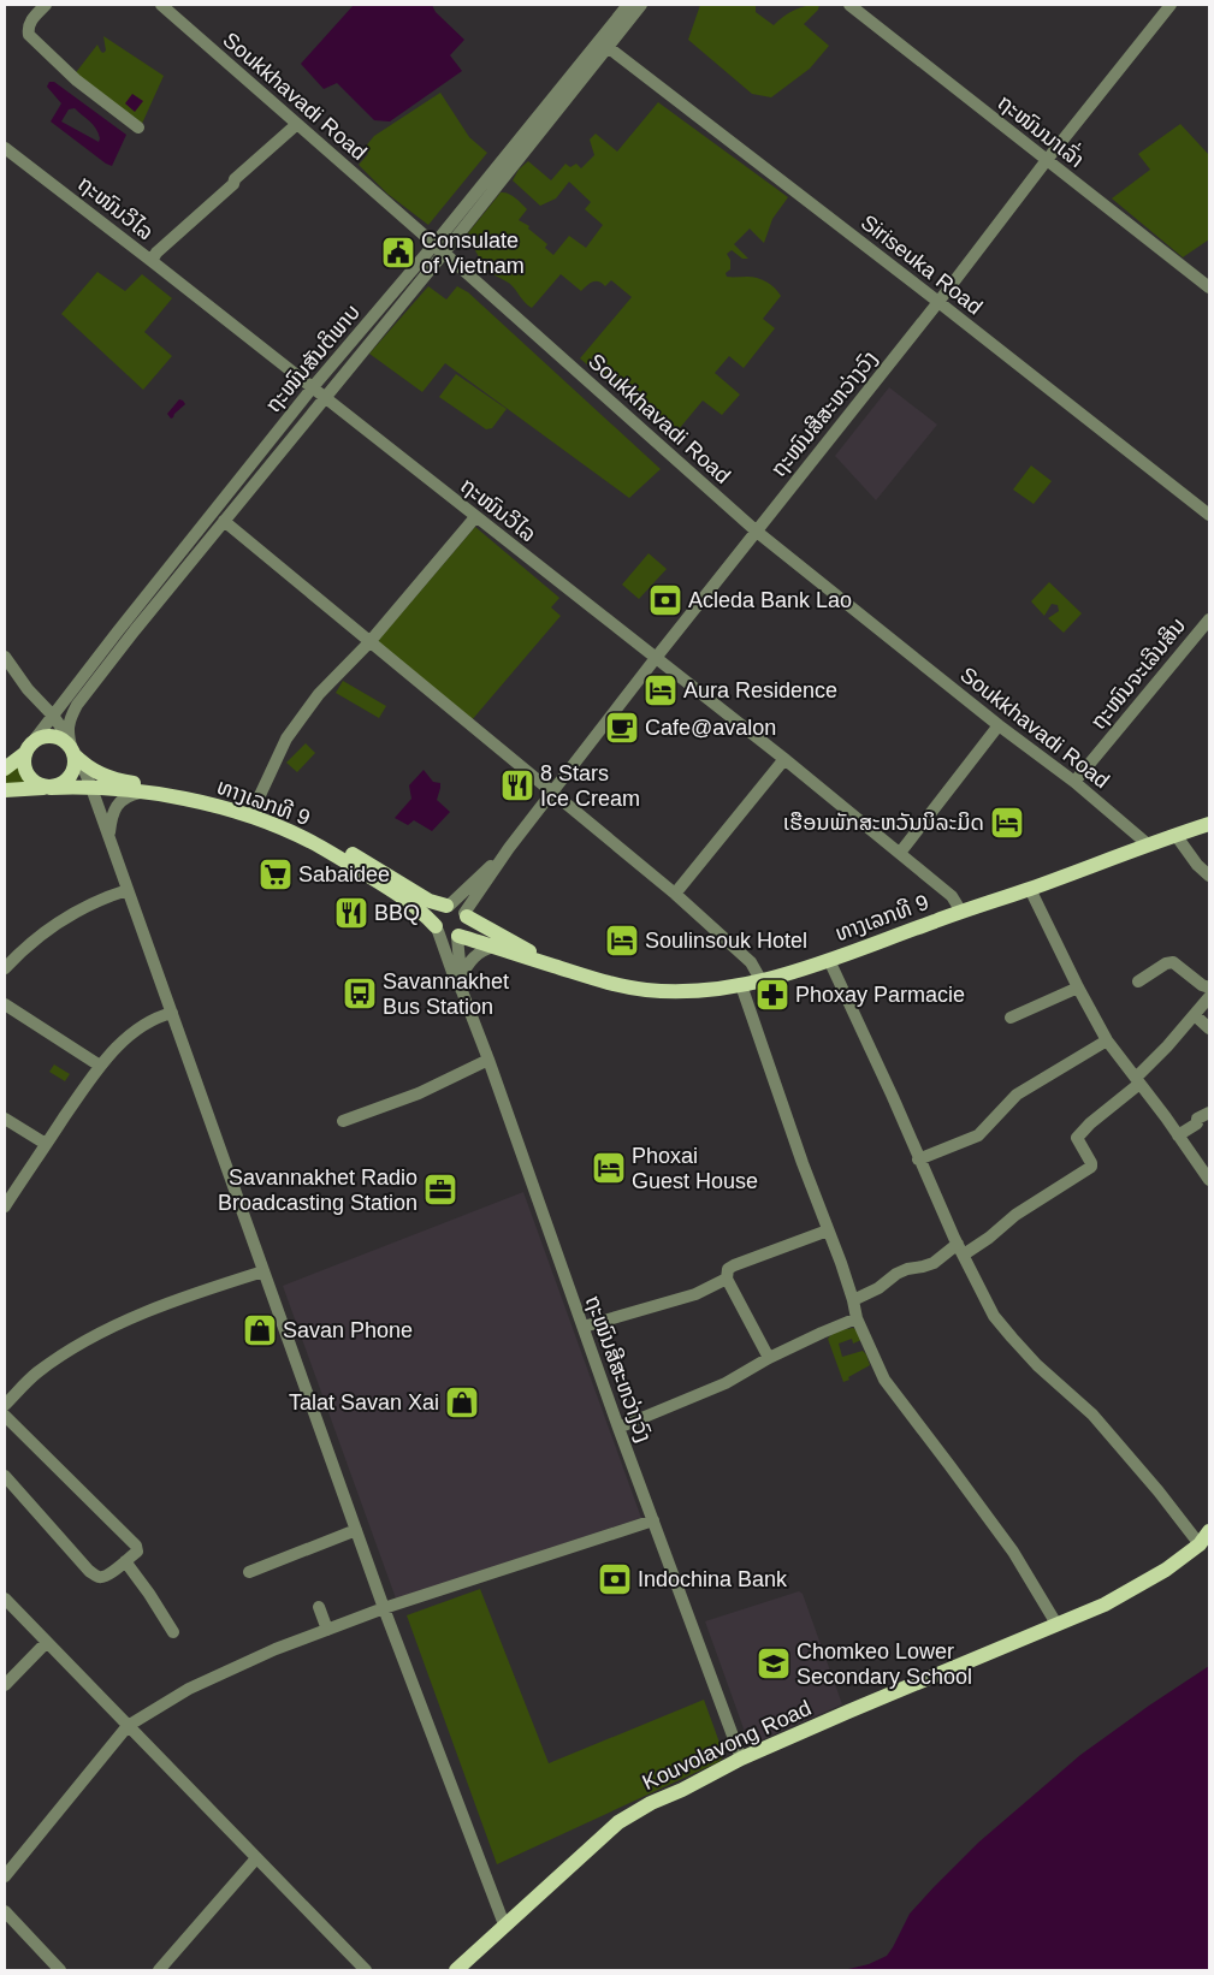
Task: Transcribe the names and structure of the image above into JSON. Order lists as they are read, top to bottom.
{
  "streets": {
    "main road": ["ທາງເລກທີ 9", "Kouvolavong Road"],
    "street": [
      "Soukkhavadi Road",
      "ຖະໜົນນາເລົ່າ",
      "ຖະໜົນວິໄລ",
      "Siriseuka Road",
      "ຖະໜົນສັນຕິພາບ",
      "ຖະໜົນສີສະຫວ່າງວົງ",
      "ຖະໜົນຈະເລີນສິນ"
    ]
  },
  "crossings": [
    ["Soukkhavadi Road", "ຖະໜົນສັນຕິພາບ"],
    ["Soukkhavadi Road", "ຖະໜົນສີສະຫວ່າງວົງ"],
    ["Soukkhavadi Road", "ຖະໜົນຈະເລີນສິນ"],
    ["Soukkhavadi Road", "ທາງເລກທີ 9"],
    ["ຖະໜົນນາເລົ່າ", "ຖະໜົນສີສະຫວ່າງວົງ"],
    ["ຖະໜົນວິໄລ", "ຖະໜົນສັນຕິພາບ"],
    ["ຖະໜົນວິໄລ", "ຖະໜົນສີສະຫວ່າງວົງ"],
    ["ຖະໜົນວິໄລ", "ທາງເລກທີ 9"],
    ["Siriseuka Road", "ຖະໜົນສັນຕິພາບ"],
    ["Siriseuka Road", "ຖະໜົນສີສະຫວ່າງວົງ"],
    ["ຖະໜົນສັນຕິພາບ", "ທາງເລກທີ 9"],
    ["ຖະໜົນສີສະຫວ່າງວົງ", "Kouvolavong Road"]
  ],
  "places": {
    "public building": ["Consulate of Vietnam"],
    "bank": ["Acleda Bank Lao", "Indochina Bank"],
    "hotel": [
      "Aura Residence",
      "ເຮືອນພັກສະຫວັນນິລະມິດ",
      "Soulinsouk Hotel",
      "Phoxai Guest House"
    ],
    "cafe": ["Cafe@avalon"],
    "restaurant": ["8 Stars Ice Cream", "BBQ"],
    "supermarket": ["Sabaidee"],
    "bus stop": ["Savannakhet Bus Station"],
    "pharmacy": ["Phoxay Parmacie"],
    "office": ["Savannakhet Radio Broadcasting Station"],
    "shop": ["Savan Phone", "Talat Savan Xai"],
    "school or university": ["Chomkeo Lower Secondary School"]
  }
}
